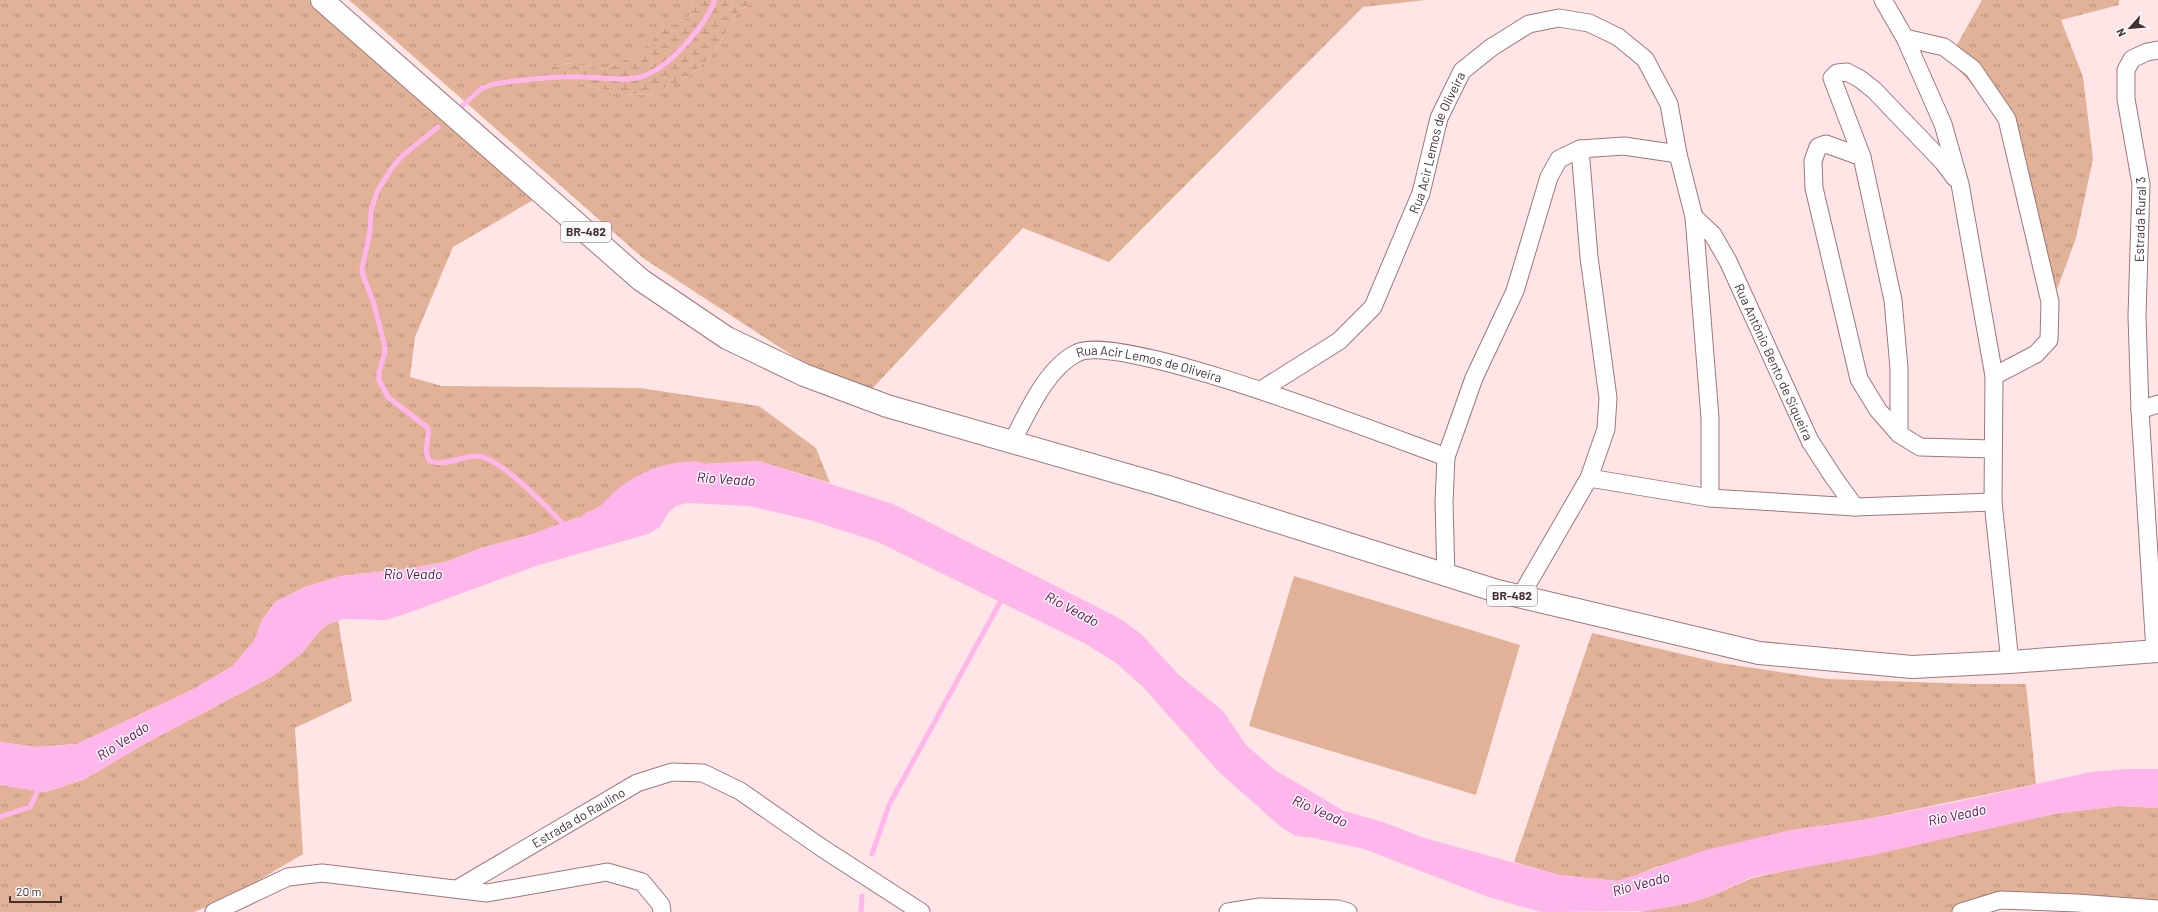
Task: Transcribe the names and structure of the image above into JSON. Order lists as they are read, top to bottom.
{
  "streets": {
    "highway": ["BR-482"],
    "street": [
      "Rua Acir Lemos de Oliveira",
      "Estrada Rural 3",
      "Rua Antônio Bento de Siqueira",
      "Estrada do Raulino"
    ]
  },
  "crossings": [
    ["Rua Acir Lemos de Oliveira", "BR-482"],
    ["Estrada Rural 3", "BR-482"]
  ],
  "water": ["Rio Veado"],
  "scale_bar": "20 m",
  "north": "bottom left"
}
